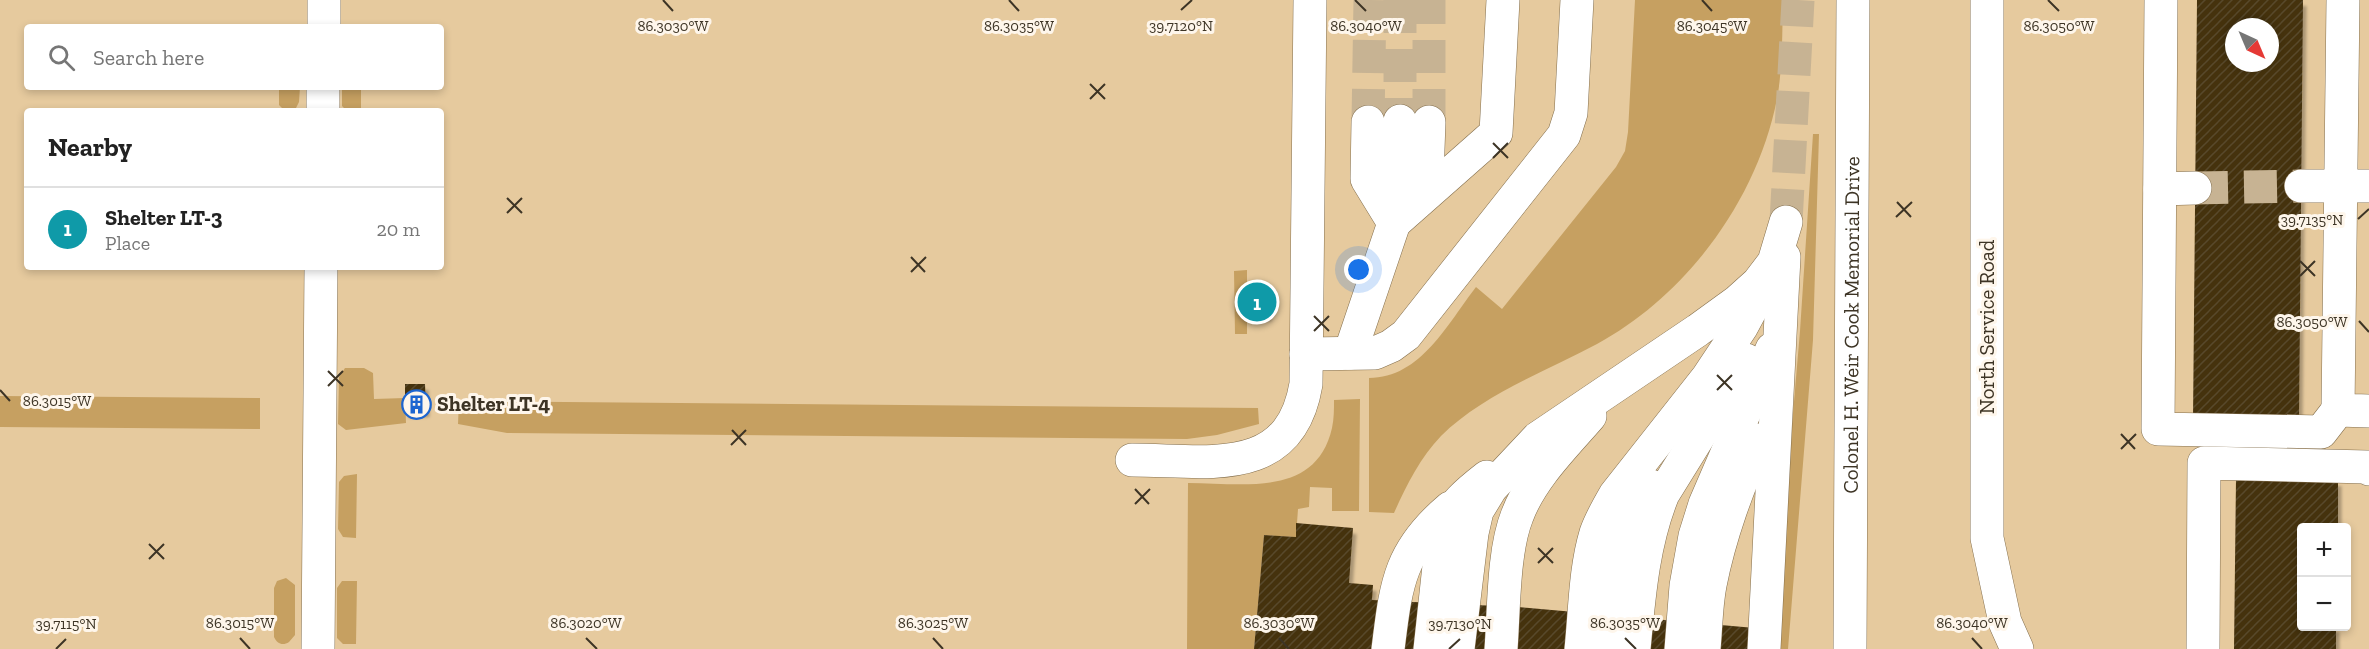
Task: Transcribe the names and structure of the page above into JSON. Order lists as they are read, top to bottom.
{
  "streets": {
    "street": ["Colonel H. Weir Cook Memorial Drive", "North Service Road"]
  },
  "places": {
    "building": ["Shelter LT-4"]
  },
  "north": "bottom right",
  "page": {
    "search": "Search here",
    "heading": "Nearby",
    "list": [
      {
        "mark": "1",
        "name": "Shelter LT-3",
        "note": "Place",
        "value": "20 m"
      }
    ],
    "pins": "1",
    "map_buttons": ["+", "−"]
  },
  "coordinates": [
    "39.7120°N",
    "86.3030°W",
    "86.3035°W",
    "86.3040°W",
    "86.3045°W",
    "86.3050°W",
    "39.7135°N",
    "86.3015°W",
    "86.3020°W",
    "86.3025°W",
    "39.7115°N",
    "39.7130°N"
  ]
}
